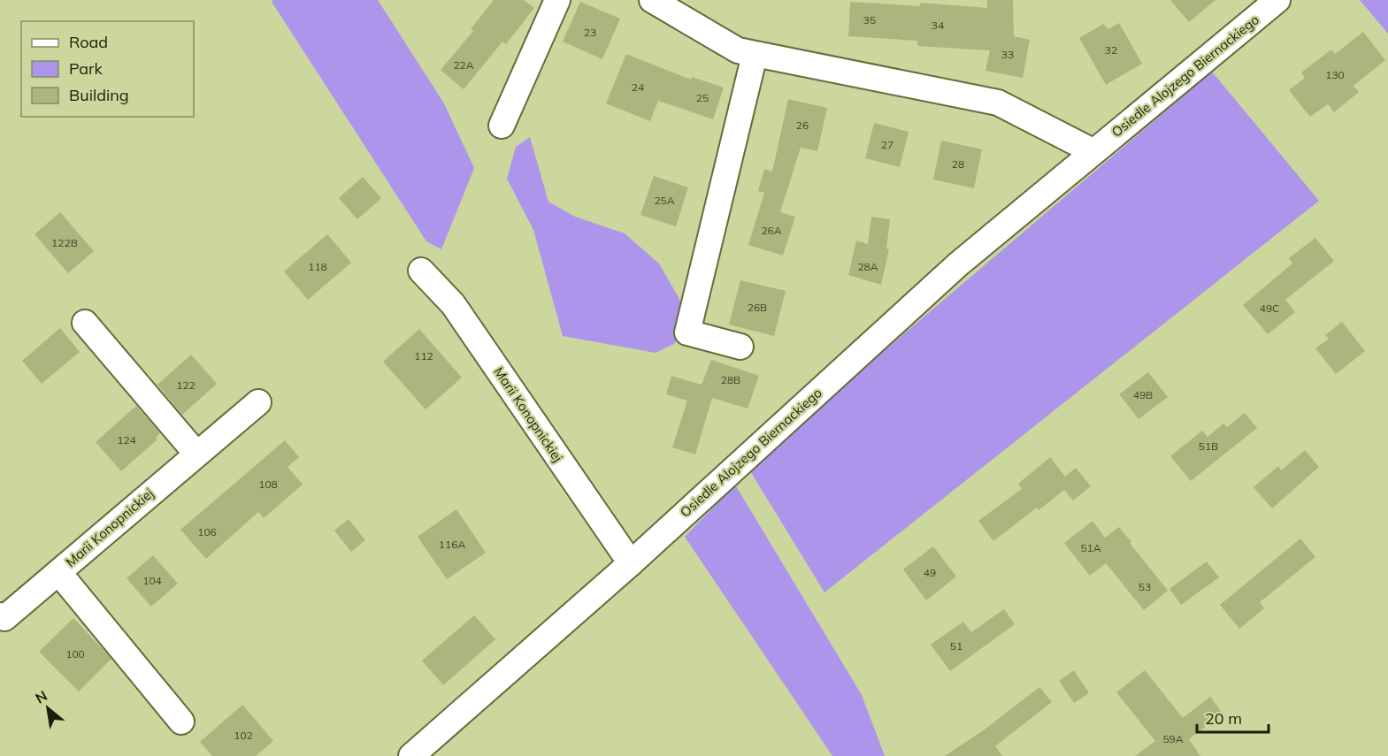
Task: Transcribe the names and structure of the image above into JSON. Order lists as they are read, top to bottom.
{
  "streets": {
    "street": ["Osiedle Alojzego Biernackiego", "Marii Konopnickiej"]
  },
  "crossings": [
    ["Osiedle Alojzego Biernackiego", "Marii Konopnickiej"]
  ],
  "house_numbers": [
    "35",
    "34",
    "23",
    "32",
    "33",
    "22A",
    "130",
    "24",
    "25",
    "26",
    "27",
    "28",
    "25A",
    "26A",
    "122B",
    "118",
    "28A",
    "26B",
    "49C",
    "112",
    "28B",
    "122",
    "49B",
    "124",
    "51B",
    "108",
    "106",
    "116A",
    "51A",
    "49",
    "104",
    "53",
    "51",
    "100",
    "102",
    "59A"
  ],
  "legend": ["Road", "Park", "Building"],
  "scale_bar": "20 m",
  "north": "top left"
}
